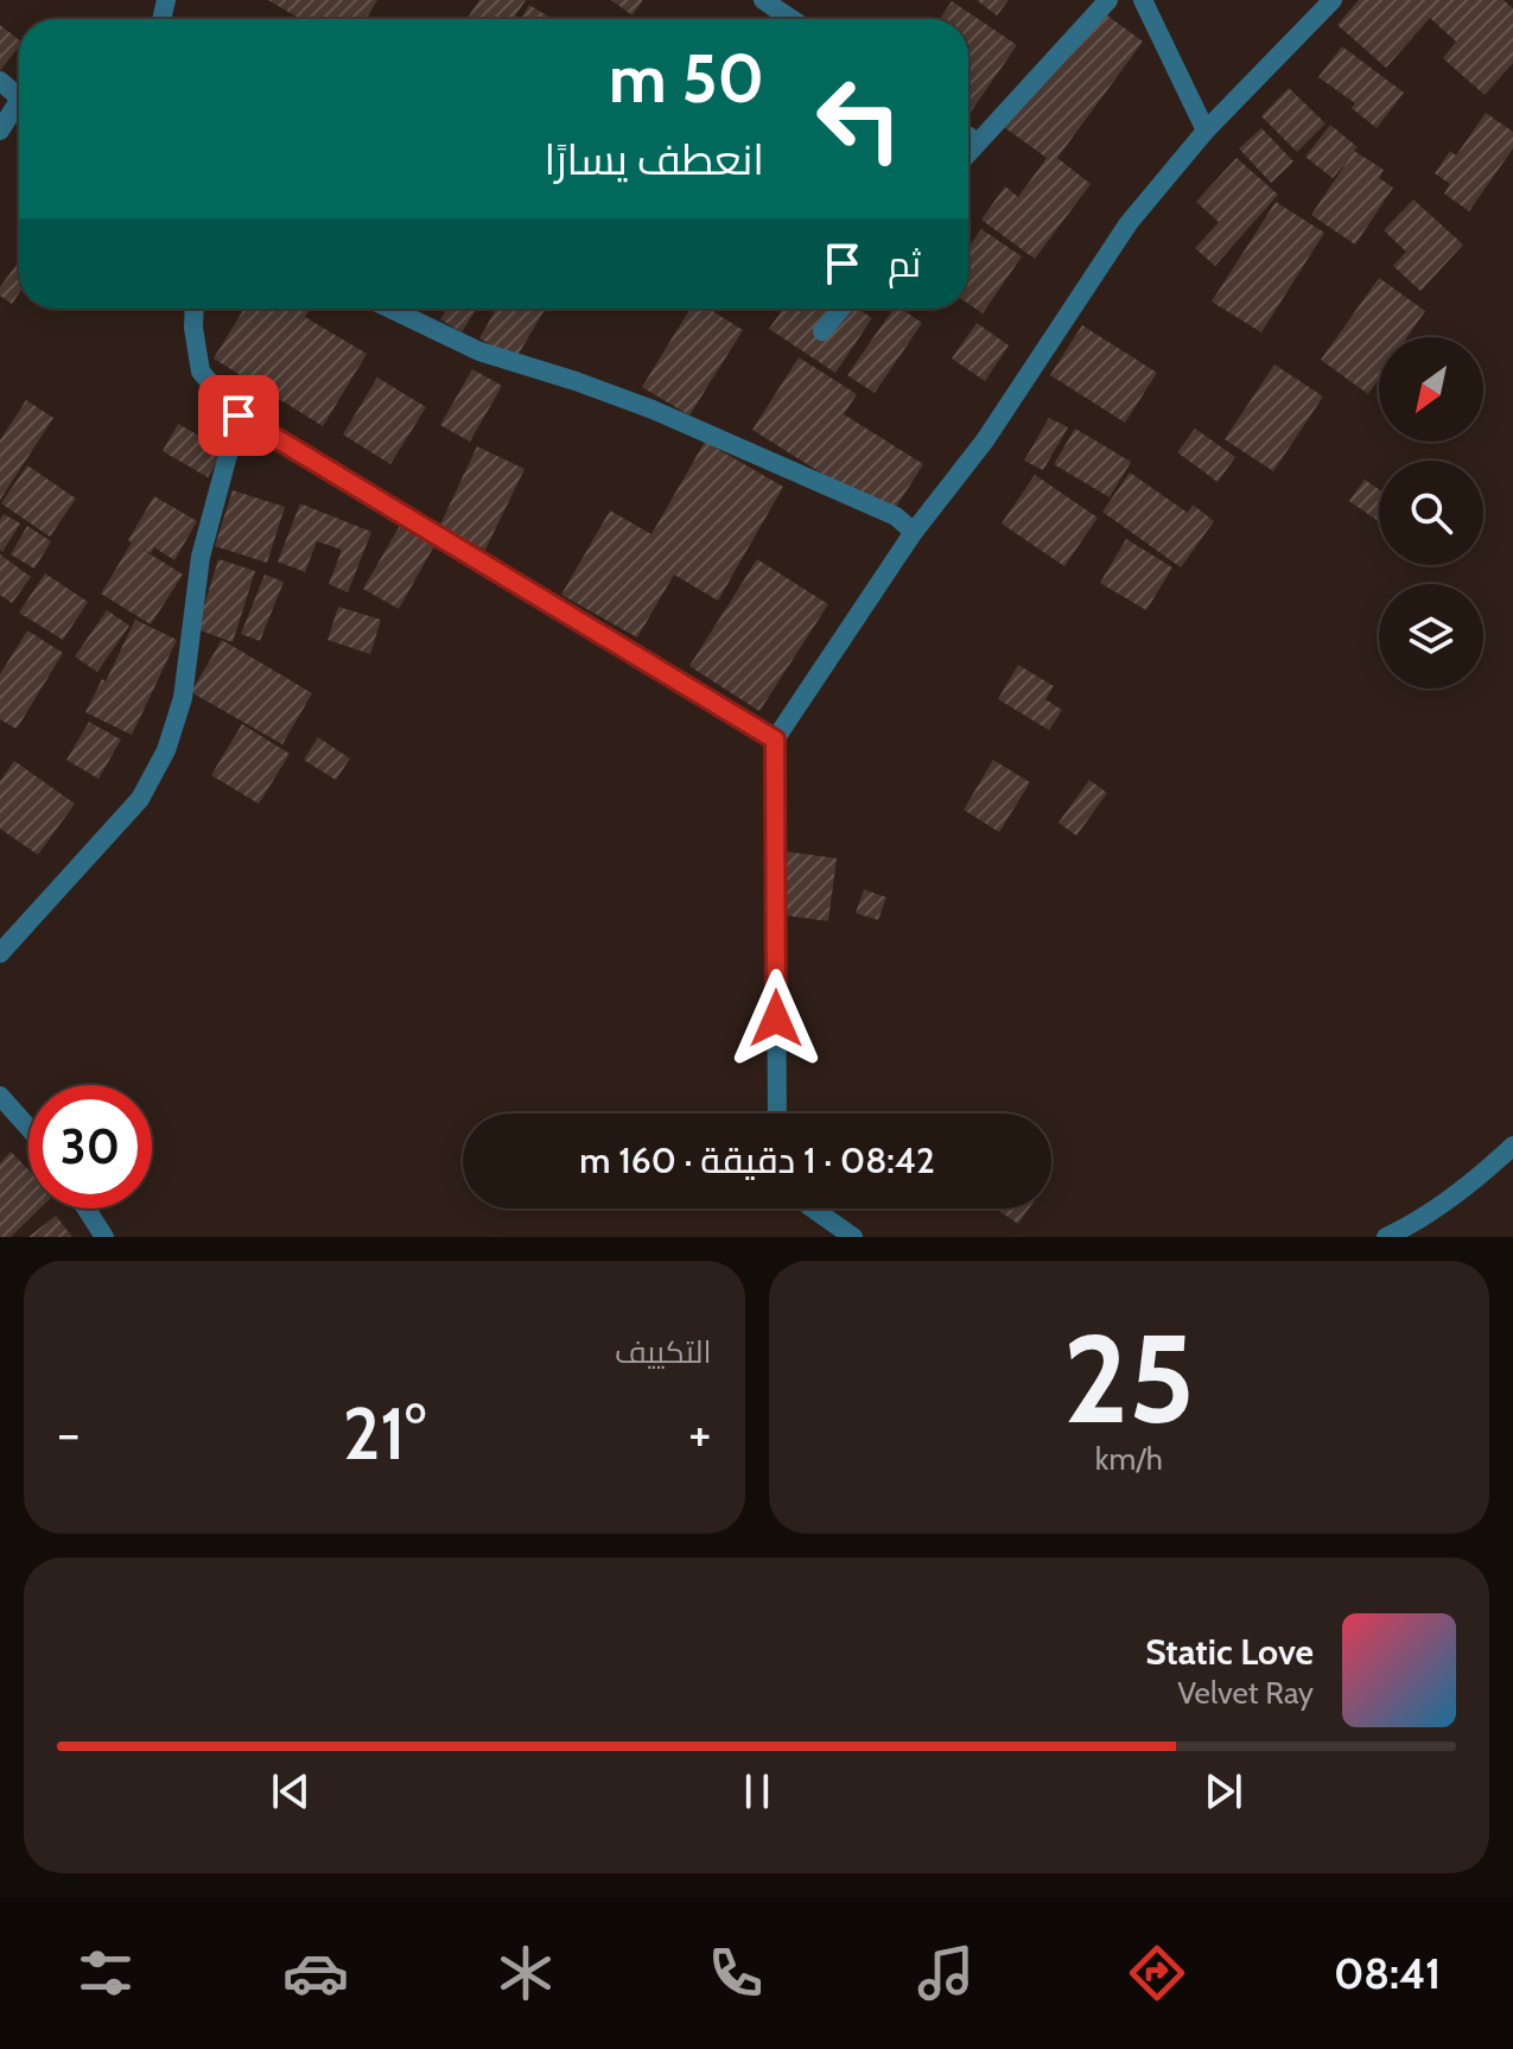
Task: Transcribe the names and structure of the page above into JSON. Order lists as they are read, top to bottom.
{
  "north": "bottom left",
  "page": {
    "turn": ["50 m", "انعطف يسارًا"],
    "then": "ثم",
    "limit": "30",
    "trip": "08:42 · 1 دقيقة · 160 m",
    "tile": [
      ["25", "km/h"],
      "التكييف"
    ],
    "heat": ["−", "21°", "+"],
    "song": ["Static Love", "Velvet Ray"],
    "tabs": "08:41"
  }
}
